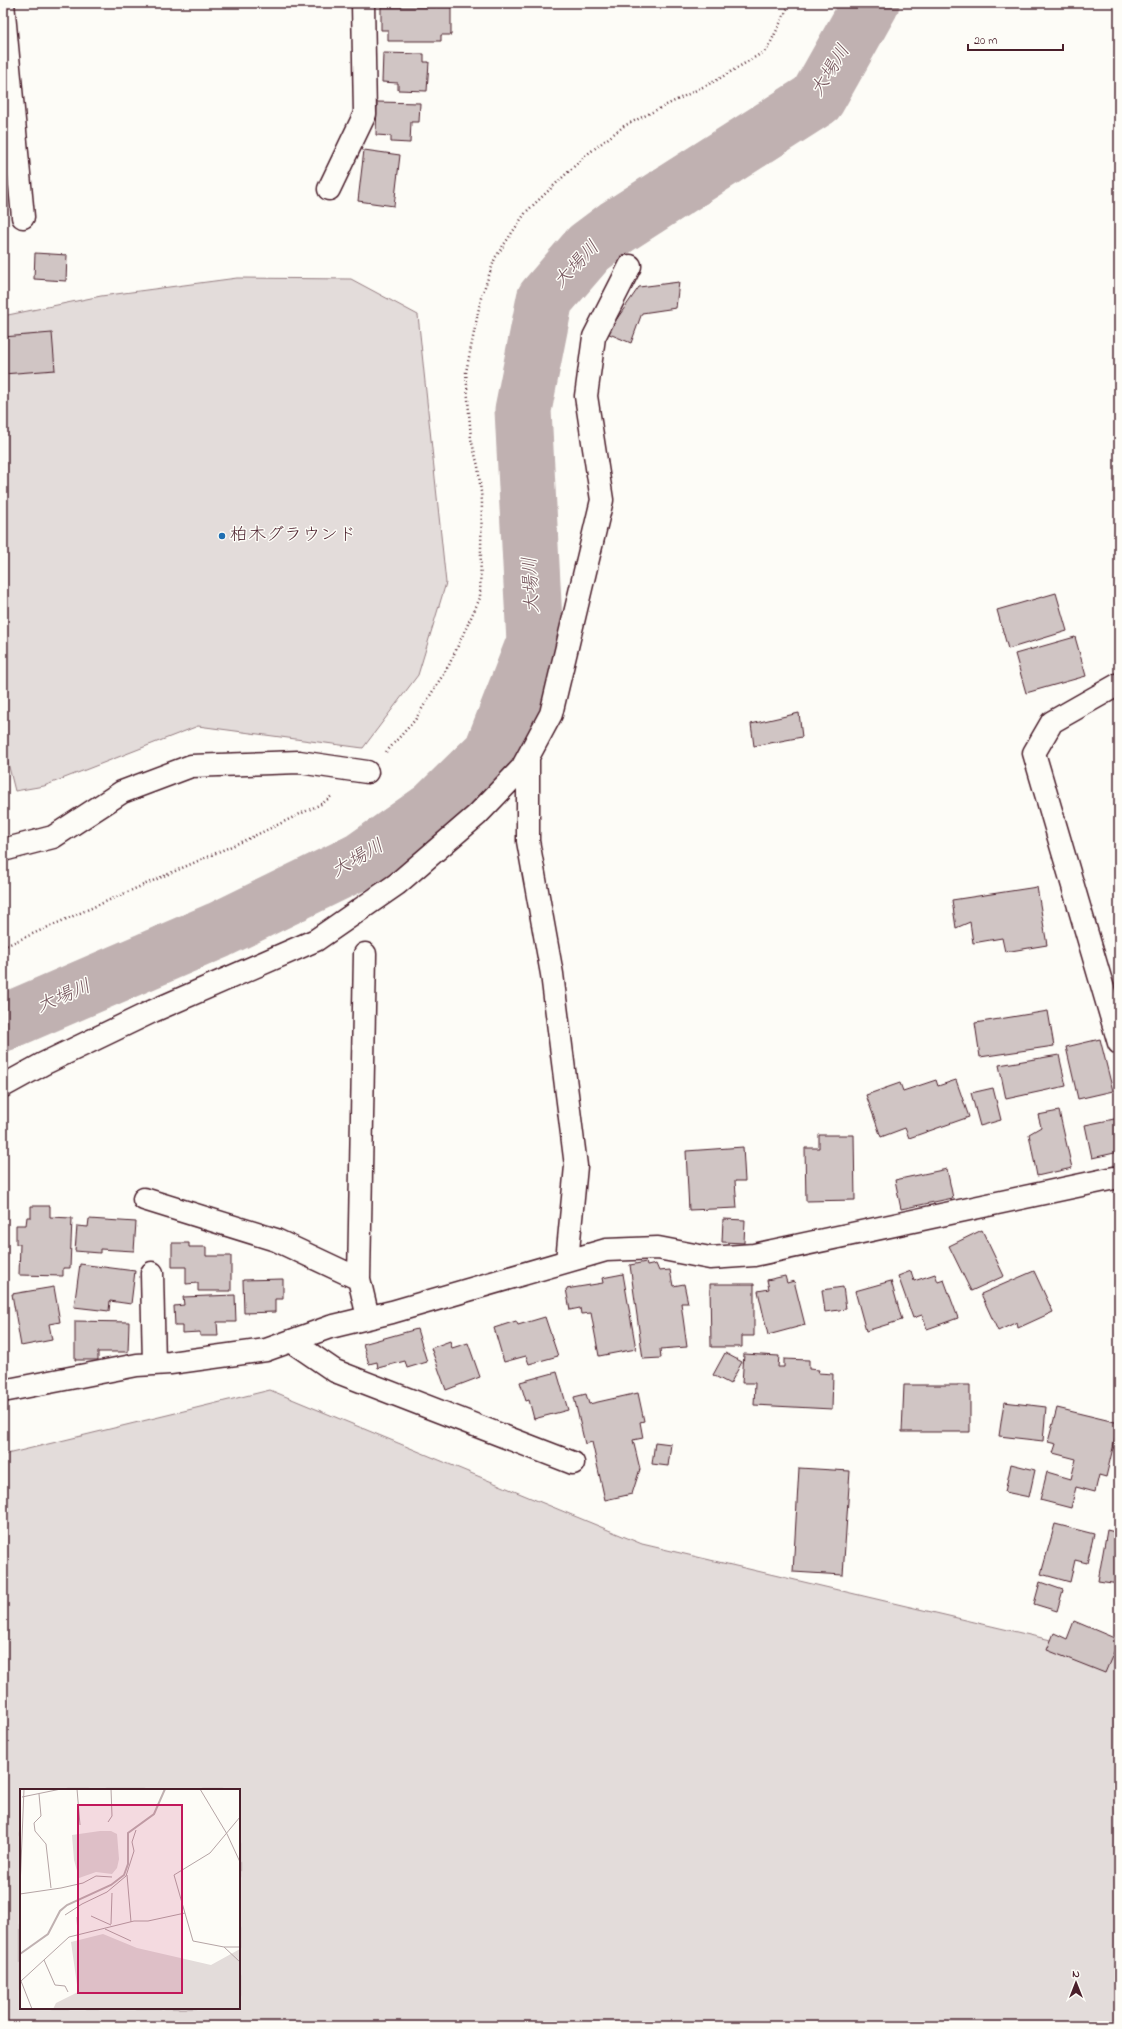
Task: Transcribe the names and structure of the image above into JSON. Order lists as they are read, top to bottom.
{
  "water": ["大場川"],
  "places": ["柏木グラウンド"],
  "scale_bar": "20 m",
  "north": "top"
}
